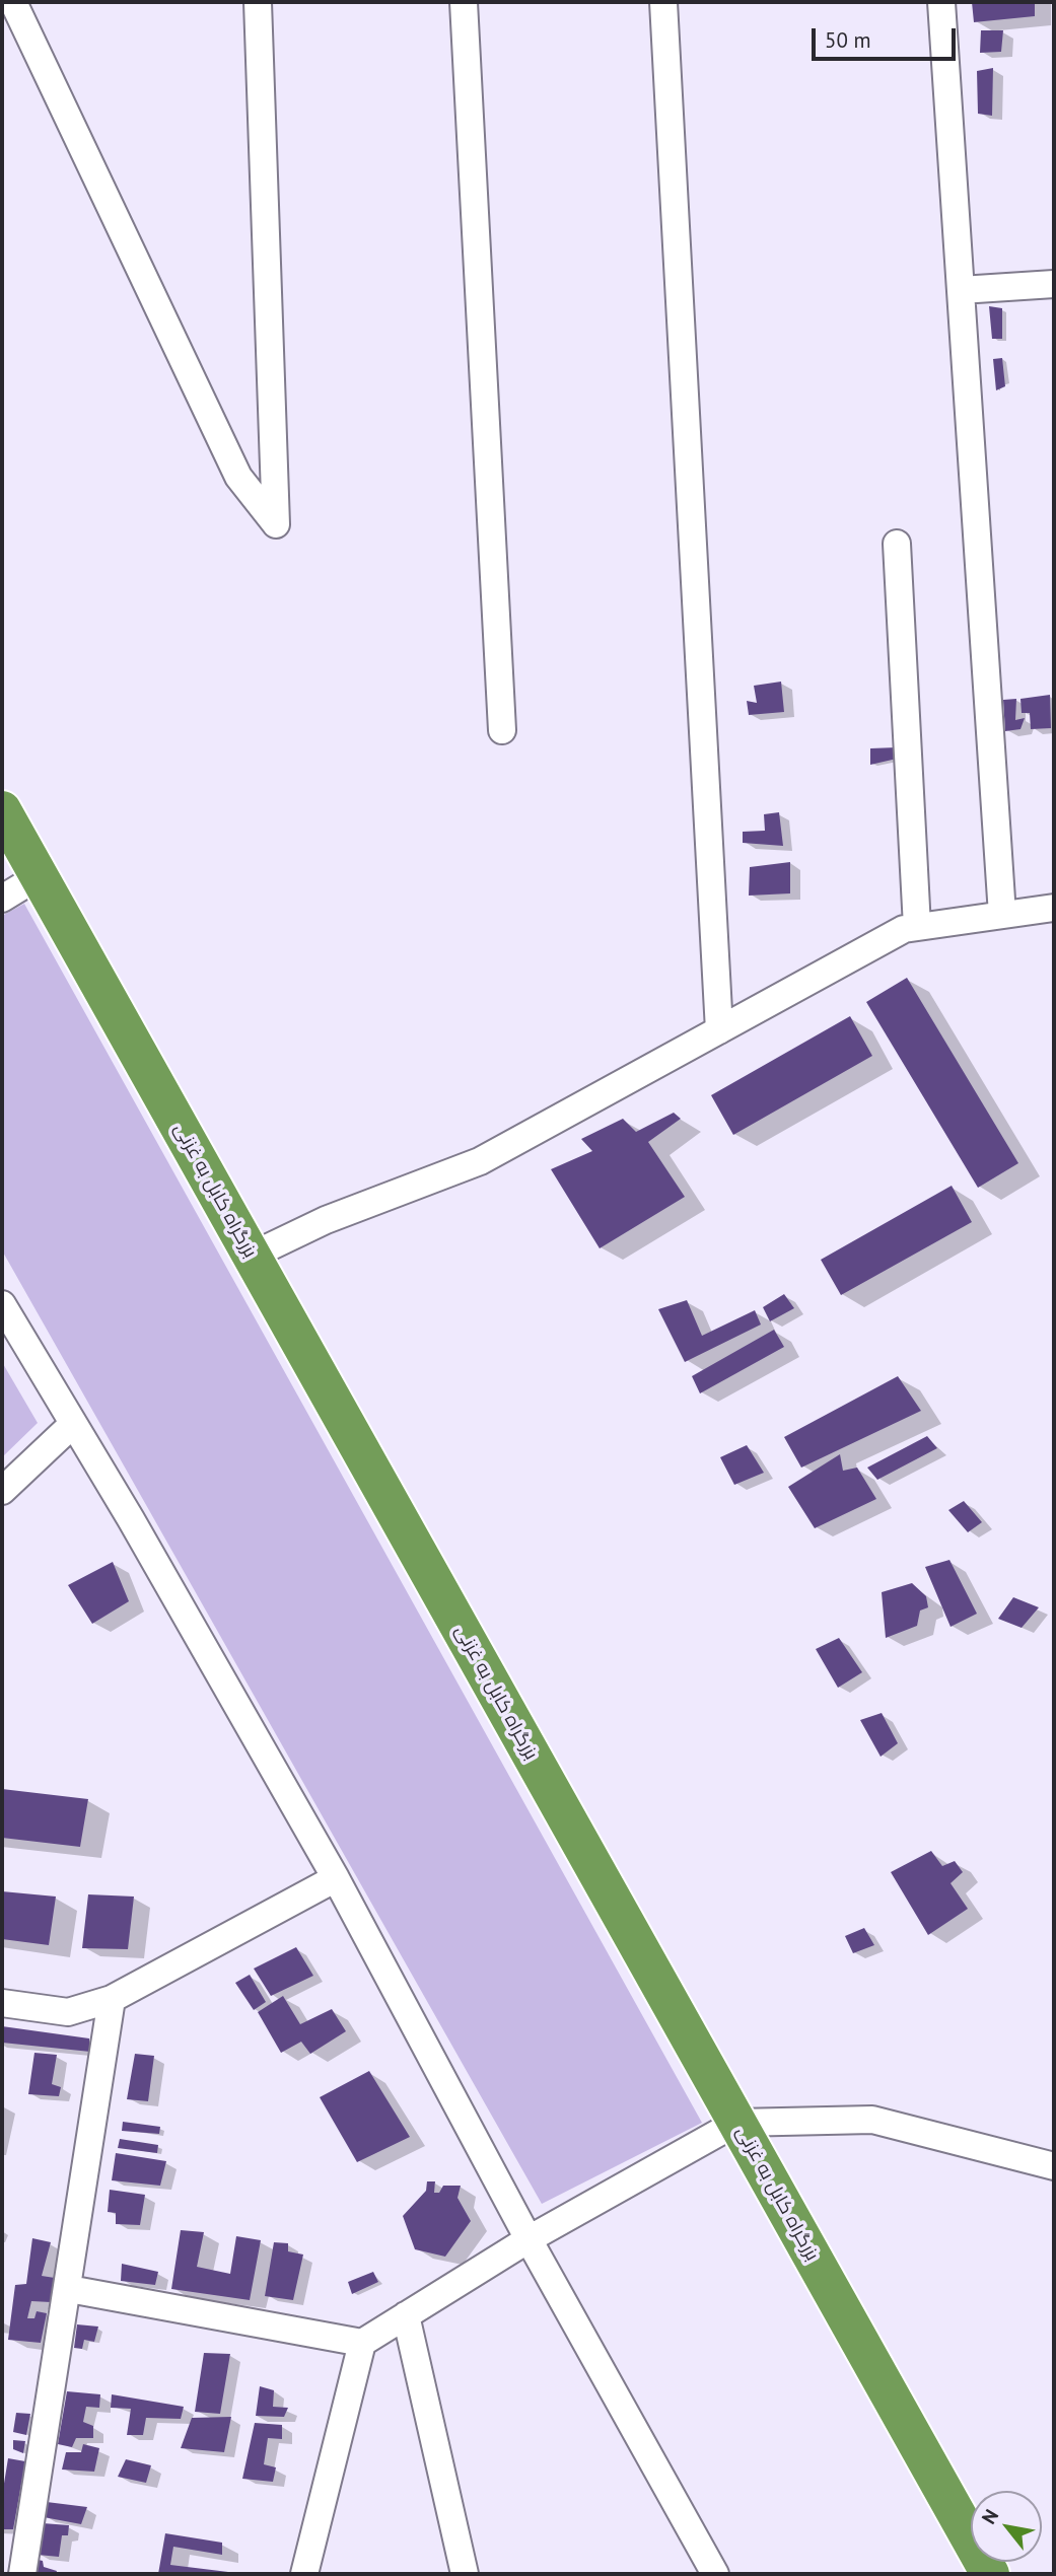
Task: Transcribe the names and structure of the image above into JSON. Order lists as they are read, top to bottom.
{
  "streets": {
    "highway": ["بزرگراه کابل به غزنی"]
  },
  "scale_bar": "50 m",
  "north": "top left"
}
